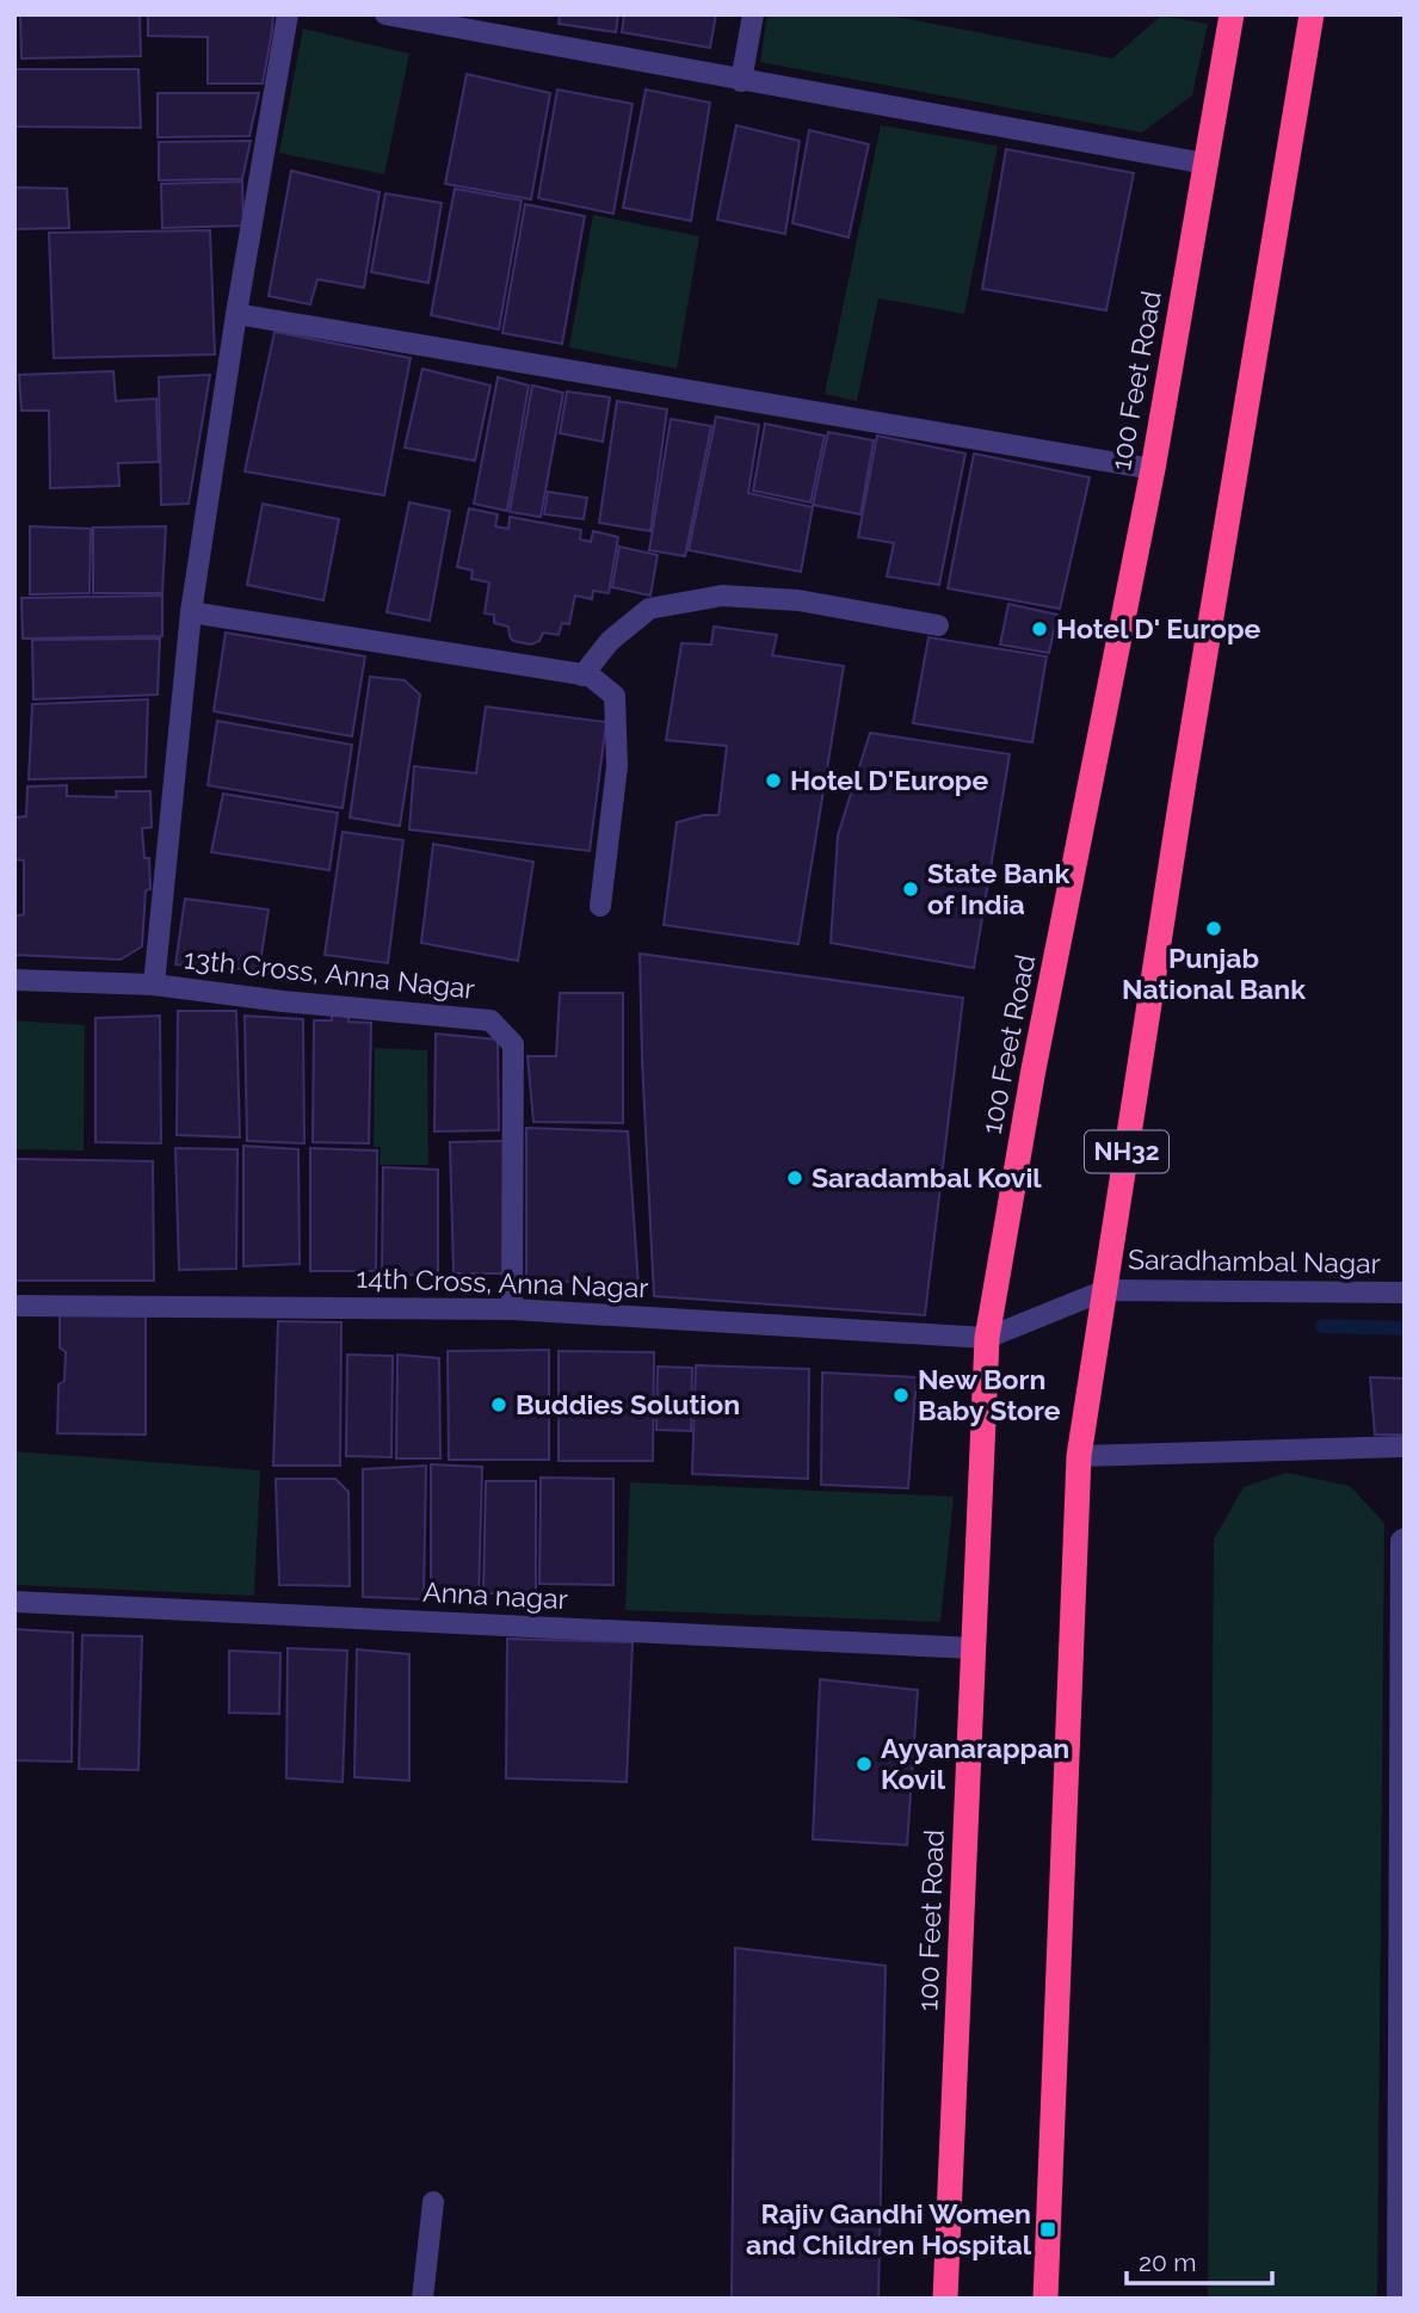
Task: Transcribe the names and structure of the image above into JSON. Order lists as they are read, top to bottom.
{
  "streets": {
    "highway": ["100 Feet Road", "NH32"],
    "street": [
      "13th Cross, Anna Nagar",
      "Saradhambal Nagar",
      "14th Cross, Anna Nagar",
      "Anna nagar"
    ]
  },
  "crossings": [
    ["100 Feet Road", "14th Cross, Anna Nagar"],
    ["100 Feet Road", "Anna nagar"],
    ["13th Cross, Anna Nagar", "14th Cross, Anna Nagar"],
    ["NH32", "Saradhambal Nagar"]
  ],
  "places": {
    "other": [
      "Hotel D' Europe",
      "Hotel D'Europe",
      "State Bank of India",
      "Punjab National Bank",
      "Saradambal Kovil",
      "New Born Baby Store",
      "Buddies Solution",
      "Ayyanarappan Kovil"
    ],
    "transit": ["Rajiv Gandhi Women and Children Hospital"]
  },
  "scale_bar": "20 m"
}
